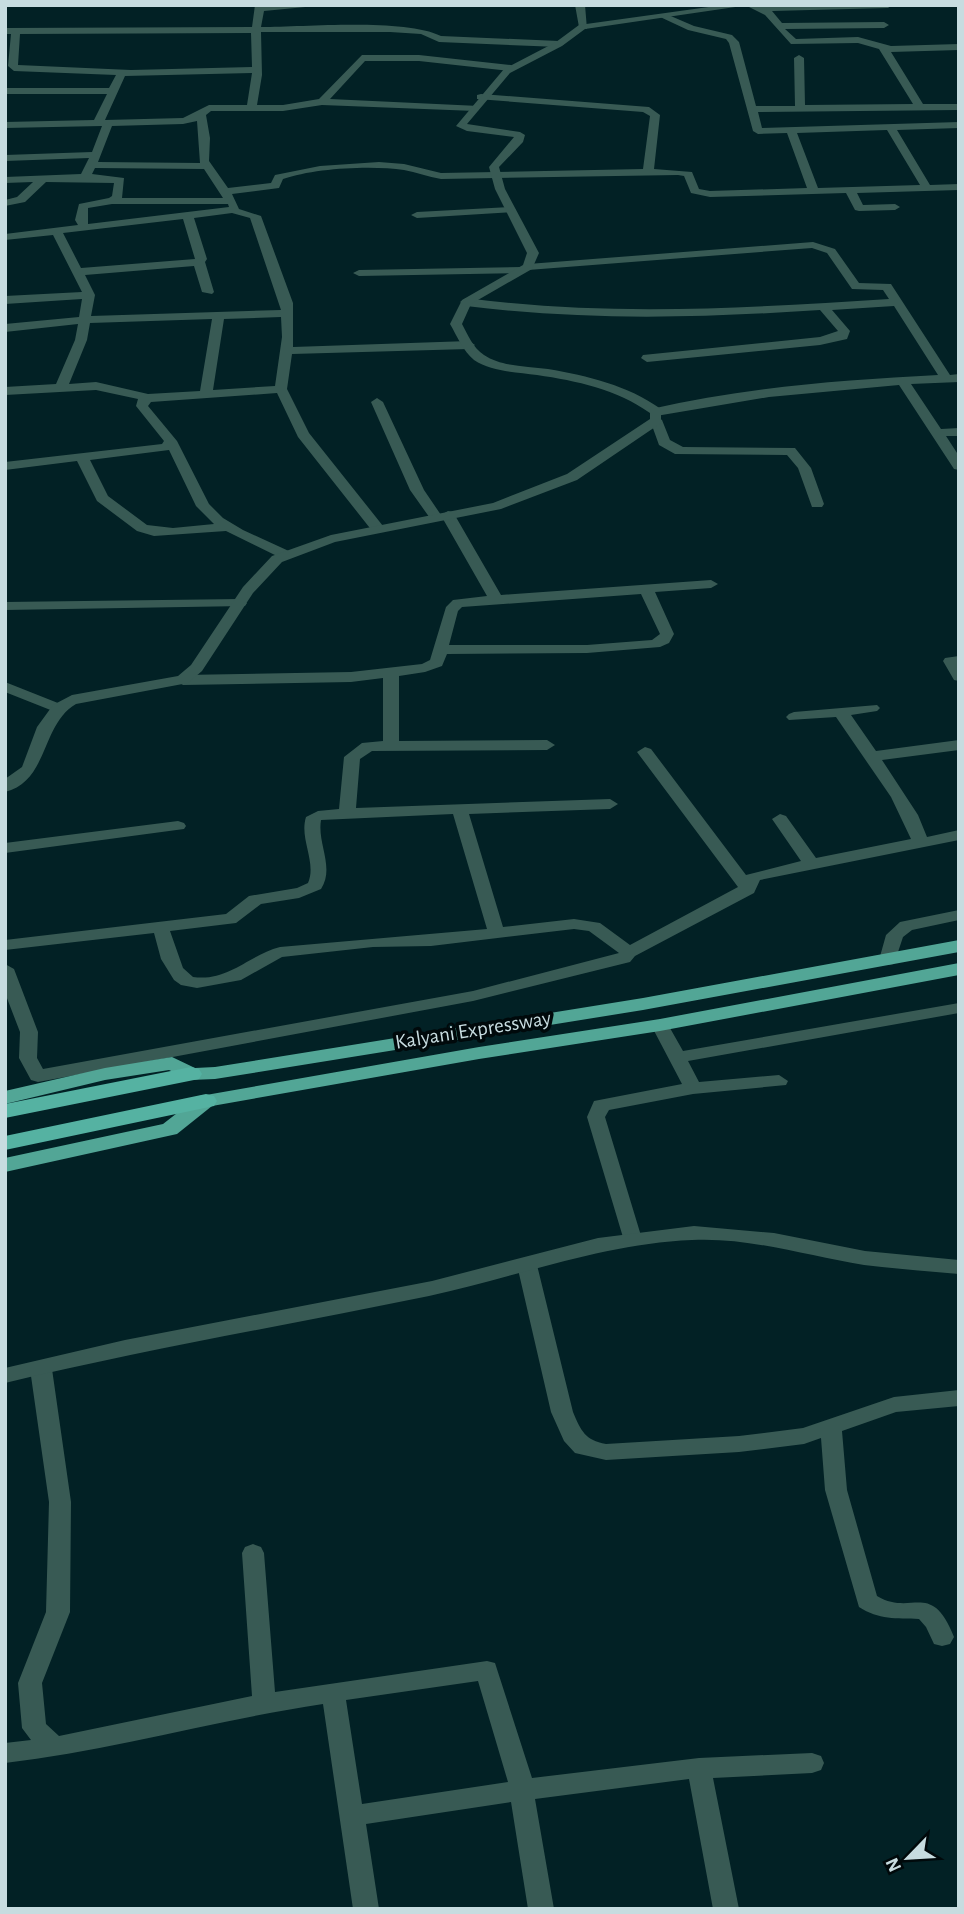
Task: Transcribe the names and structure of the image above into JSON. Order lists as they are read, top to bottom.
{
  "streets": {
    "highway": ["Kalyani Expressway"]
  },
  "north": "bottom left"
}
